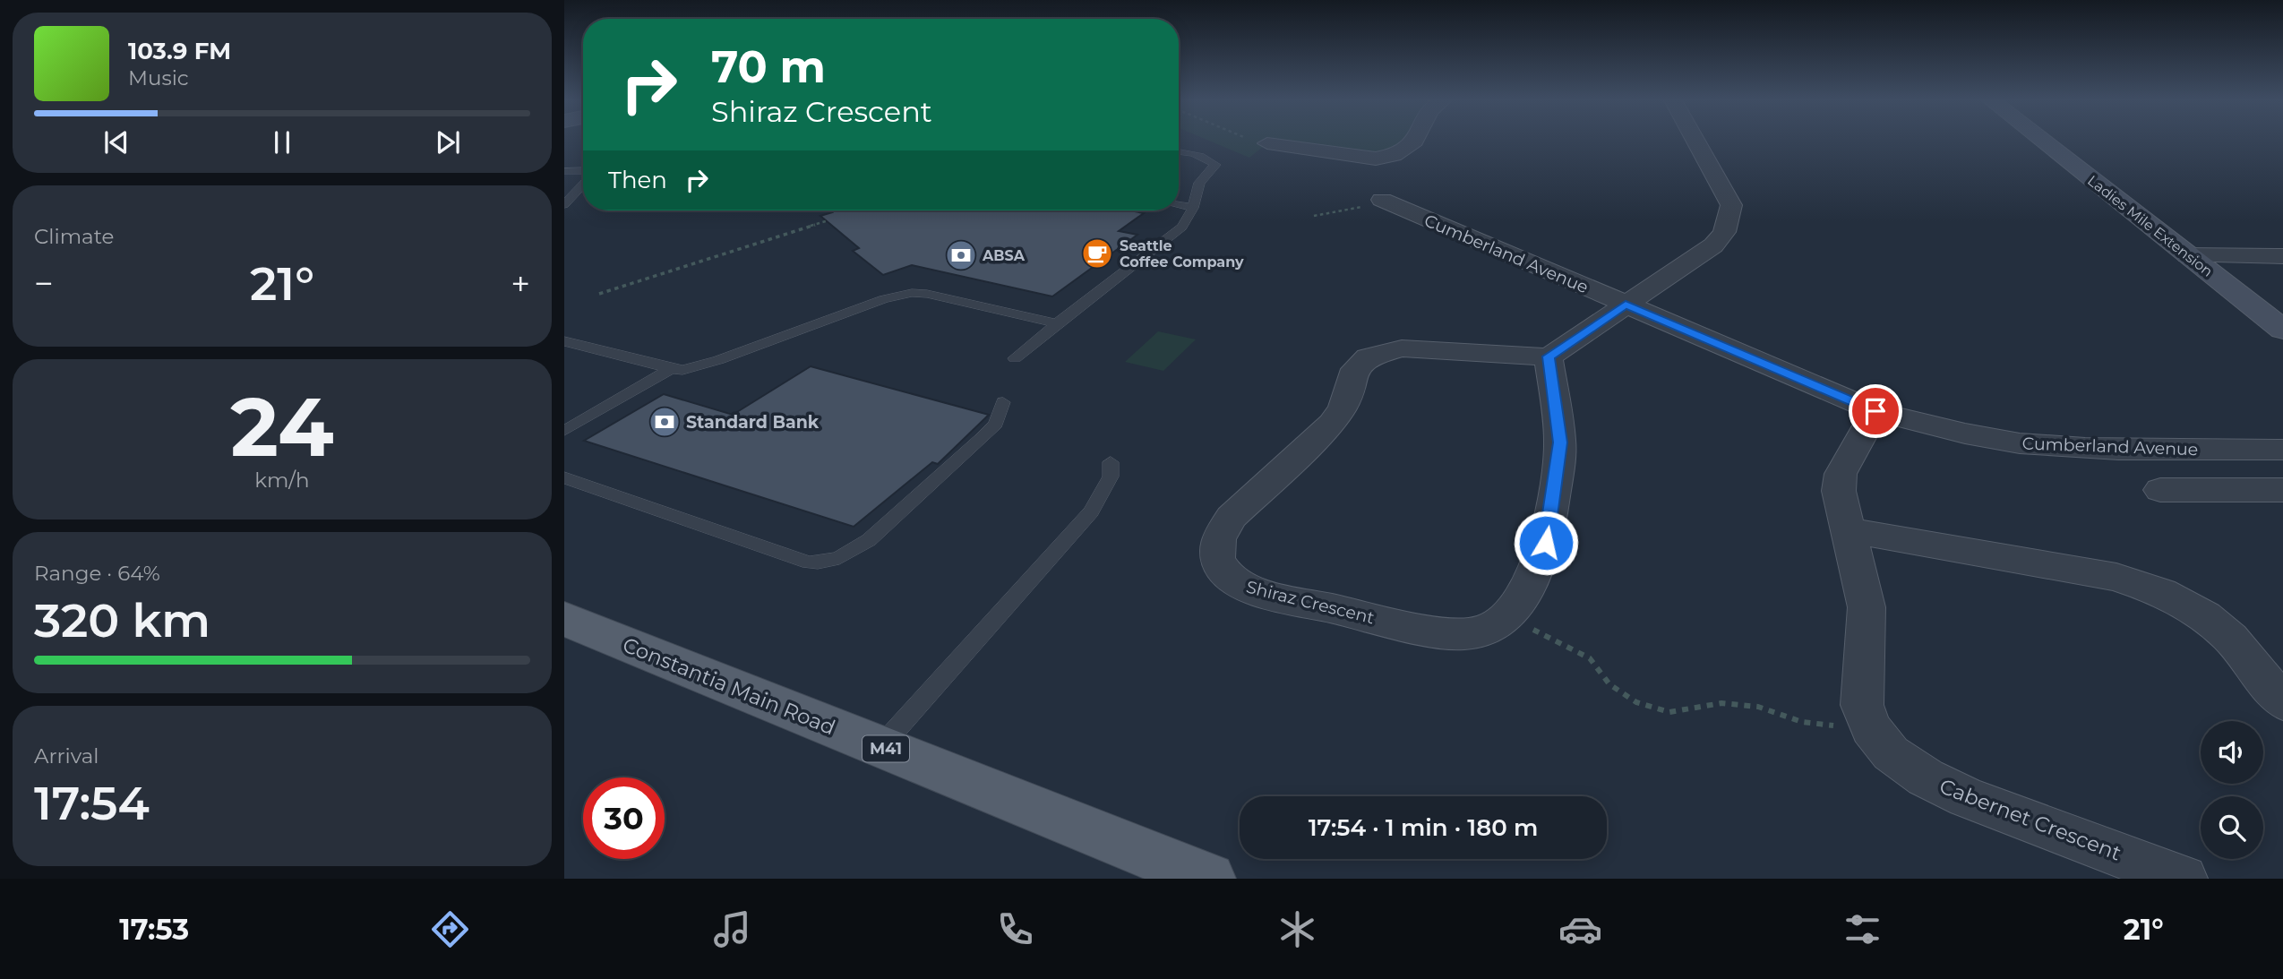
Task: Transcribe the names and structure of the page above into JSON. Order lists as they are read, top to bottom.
{
  "streets": {
    "main road": ["Ladies Mile Extension", "Constantia Main Road", "M41"],
    "street": ["Cumberland Avenue", "Shiraz Crescent", "Cabernet Crescent"]
  },
  "crossings": [
    ["Cumberland Avenue", "Cabernet Crescent"]
  ],
  "places": {
    "cafe": ["Seattle Coffee Company"],
    "bank": ["ABSA", "Standard Bank"]
  },
  "page": {
    "turn": ["70 m", "Shiraz Crescent"],
    "song": ["103.9 FM", "Music"],
    "then": "Then",
    "tile": [
      "Climate",
      ["24", "km/h"],
      ["Range · 64%", "320 km"],
      ["Arrival", "17:54"]
    ],
    "heat": ["−", "21°", "+"],
    "limit": "30",
    "trip": "17:54 · 1 min · 180 m",
    "tabs": ["17:53", "21°"]
  }
}
